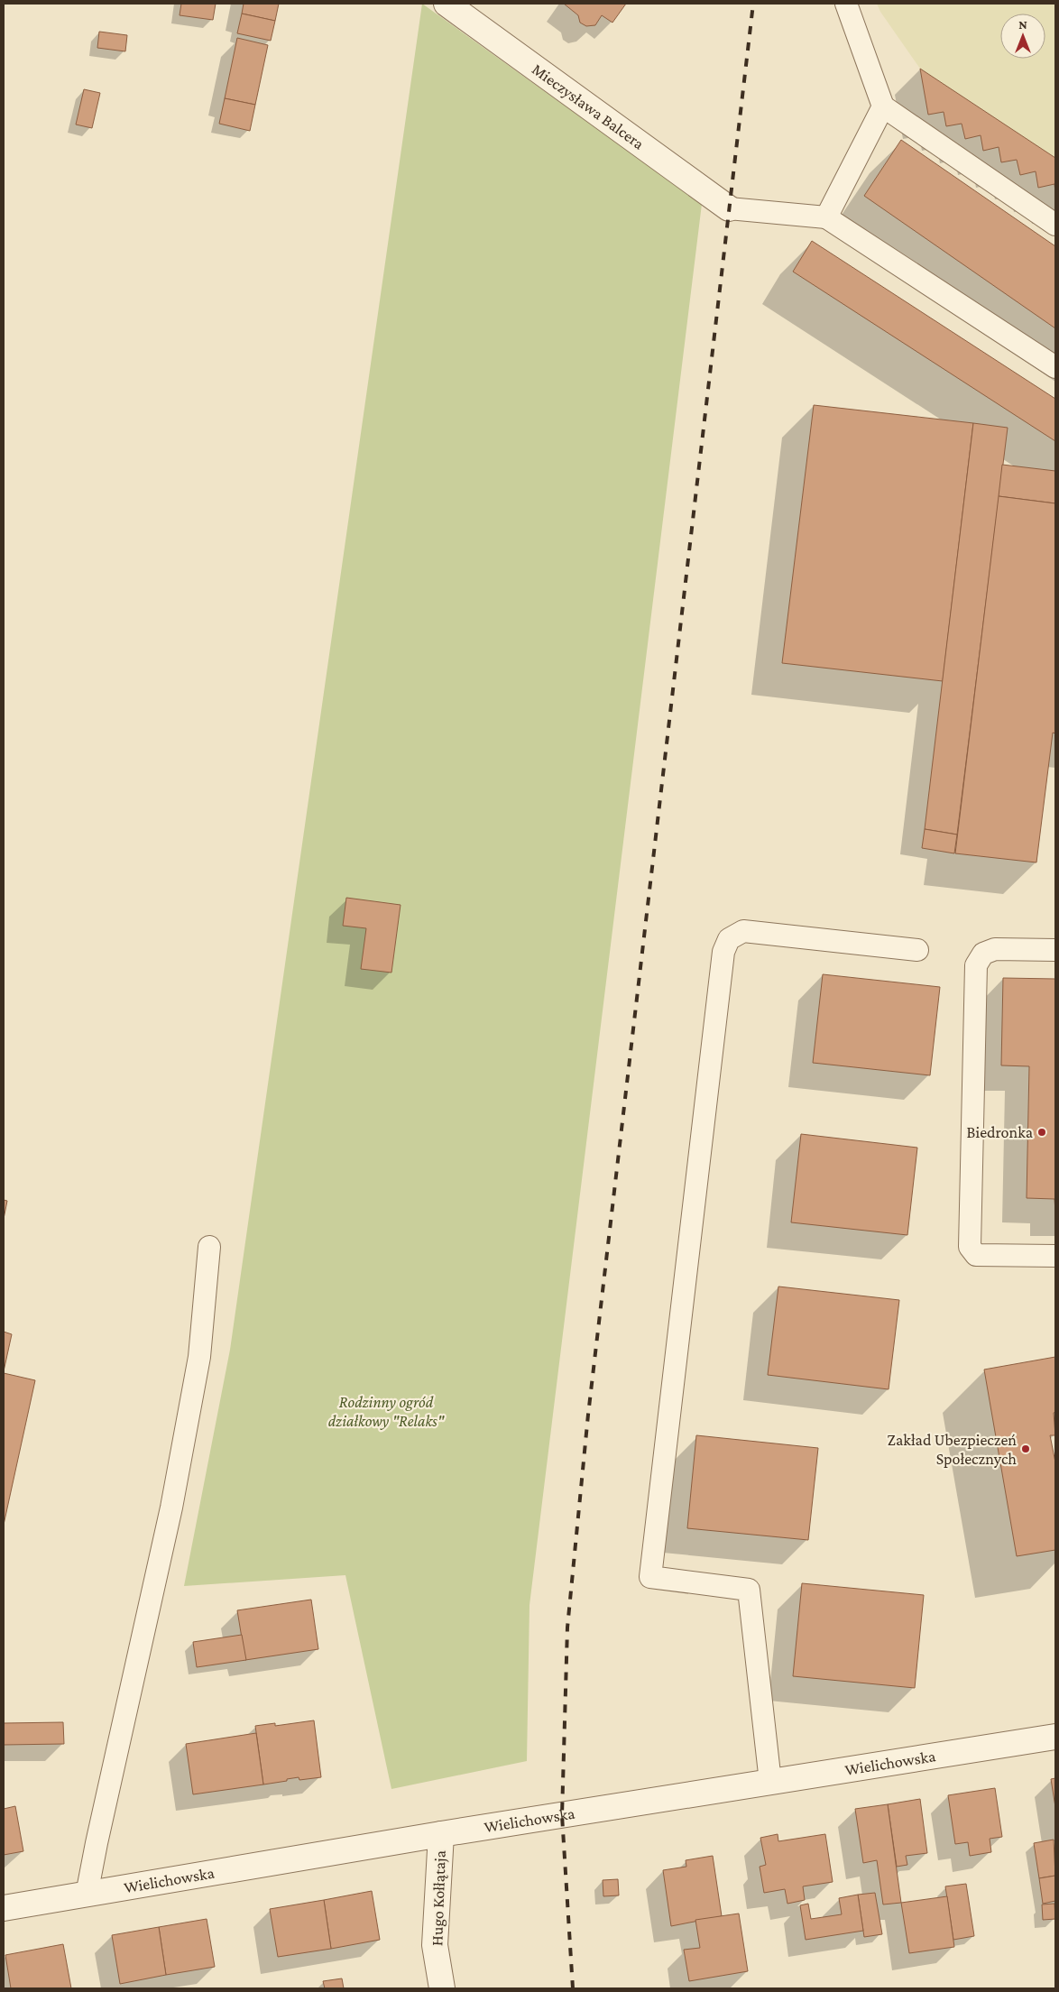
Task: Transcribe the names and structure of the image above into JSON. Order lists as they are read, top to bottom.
{
  "streets": {
    "street": ["Mieczysława Balcera", "Wielichowska", "Hugo Kołłątaja"]
  },
  "crossings": [
    ["Wielichowska", "Hugo Kołłątaja"]
  ],
  "parks": ["Rodzinny ogród działkowy \"Relaks\""],
  "places": ["Biedronka", "Zakład Ubezpieczeń Społecznych"],
  "north": "top"
}
